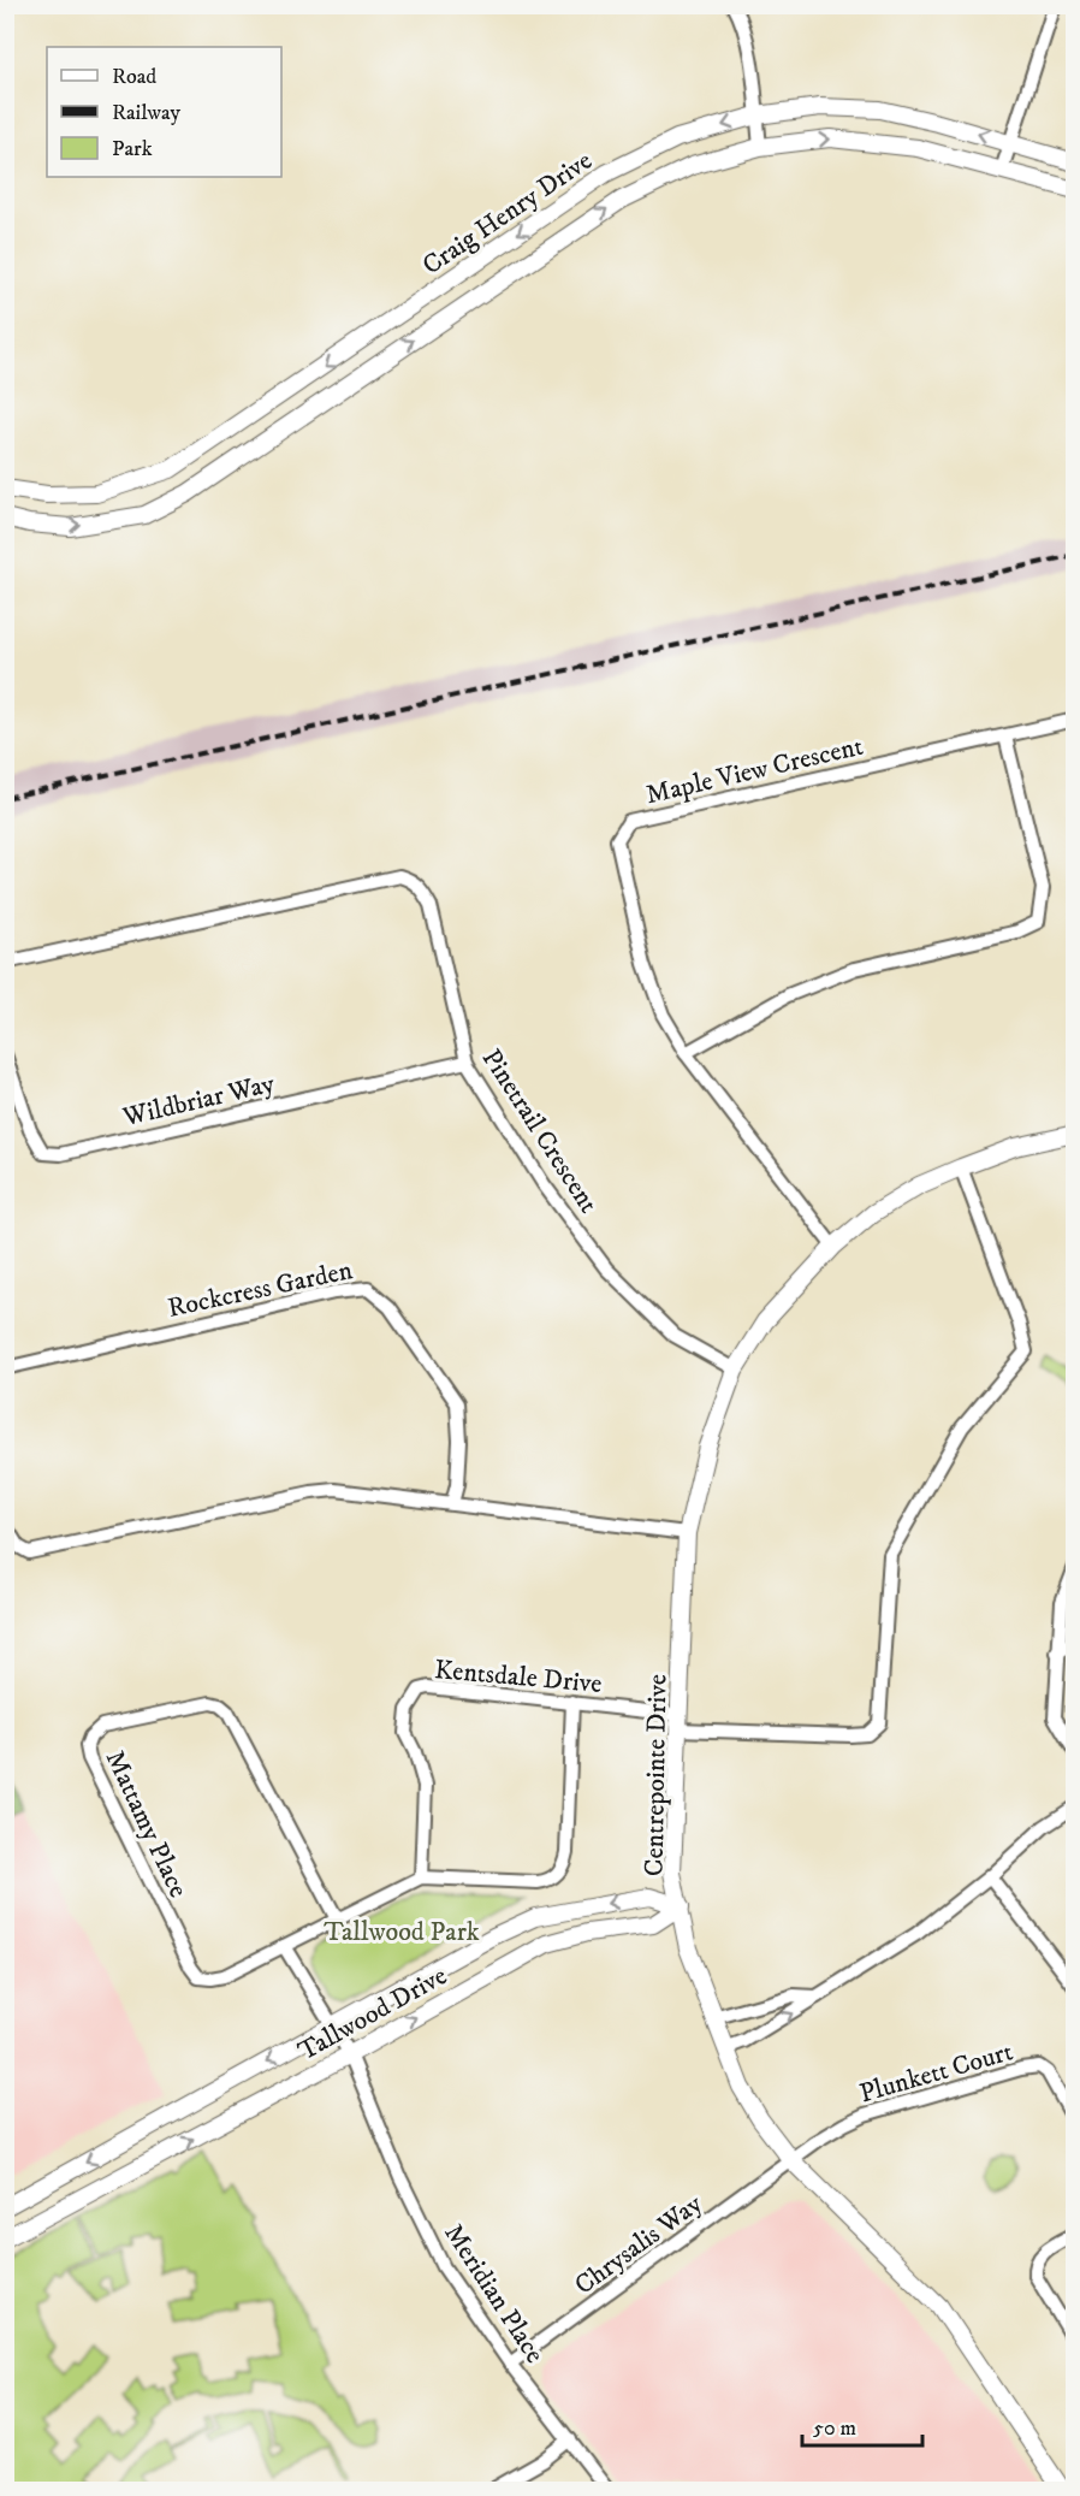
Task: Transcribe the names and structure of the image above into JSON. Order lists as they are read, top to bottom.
{
  "streets": {
    "street": [
      "Craig Henry Drive",
      "Maple View Crescent",
      "Wildbriar Way",
      "Pinetrail Crescent",
      "Rockcress Garden",
      "Kentsdale Drive",
      "Centrepointe Drive",
      "Mattamy Place",
      "Tallwood Drive",
      "Plunkett Court",
      "Chrysalis Way",
      "Meridian Place"
    ]
  },
  "crossings": [
    ["Maple View Crescent", "Centrepointe Drive"],
    ["Wildbriar Way", "Pinetrail Crescent"],
    ["Pinetrail Crescent", "Centrepointe Drive"],
    ["Kentsdale Drive", "Centrepointe Drive"],
    ["Kentsdale Drive", "Mattamy Place"],
    ["Centrepointe Drive", "Tallwood Drive"],
    ["Centrepointe Drive", "Plunkett Court"],
    ["Centrepointe Drive", "Chrysalis Way"],
    ["Mattamy Place", "Meridian Place"],
    ["Tallwood Drive", "Meridian Place"],
    ["Plunkett Court", "Chrysalis Way"],
    ["Chrysalis Way", "Meridian Place"]
  ],
  "parks": ["Tallwood Park"],
  "legend": ["Road", "Railway", "Park"],
  "scale_bar": "50 m"
}
